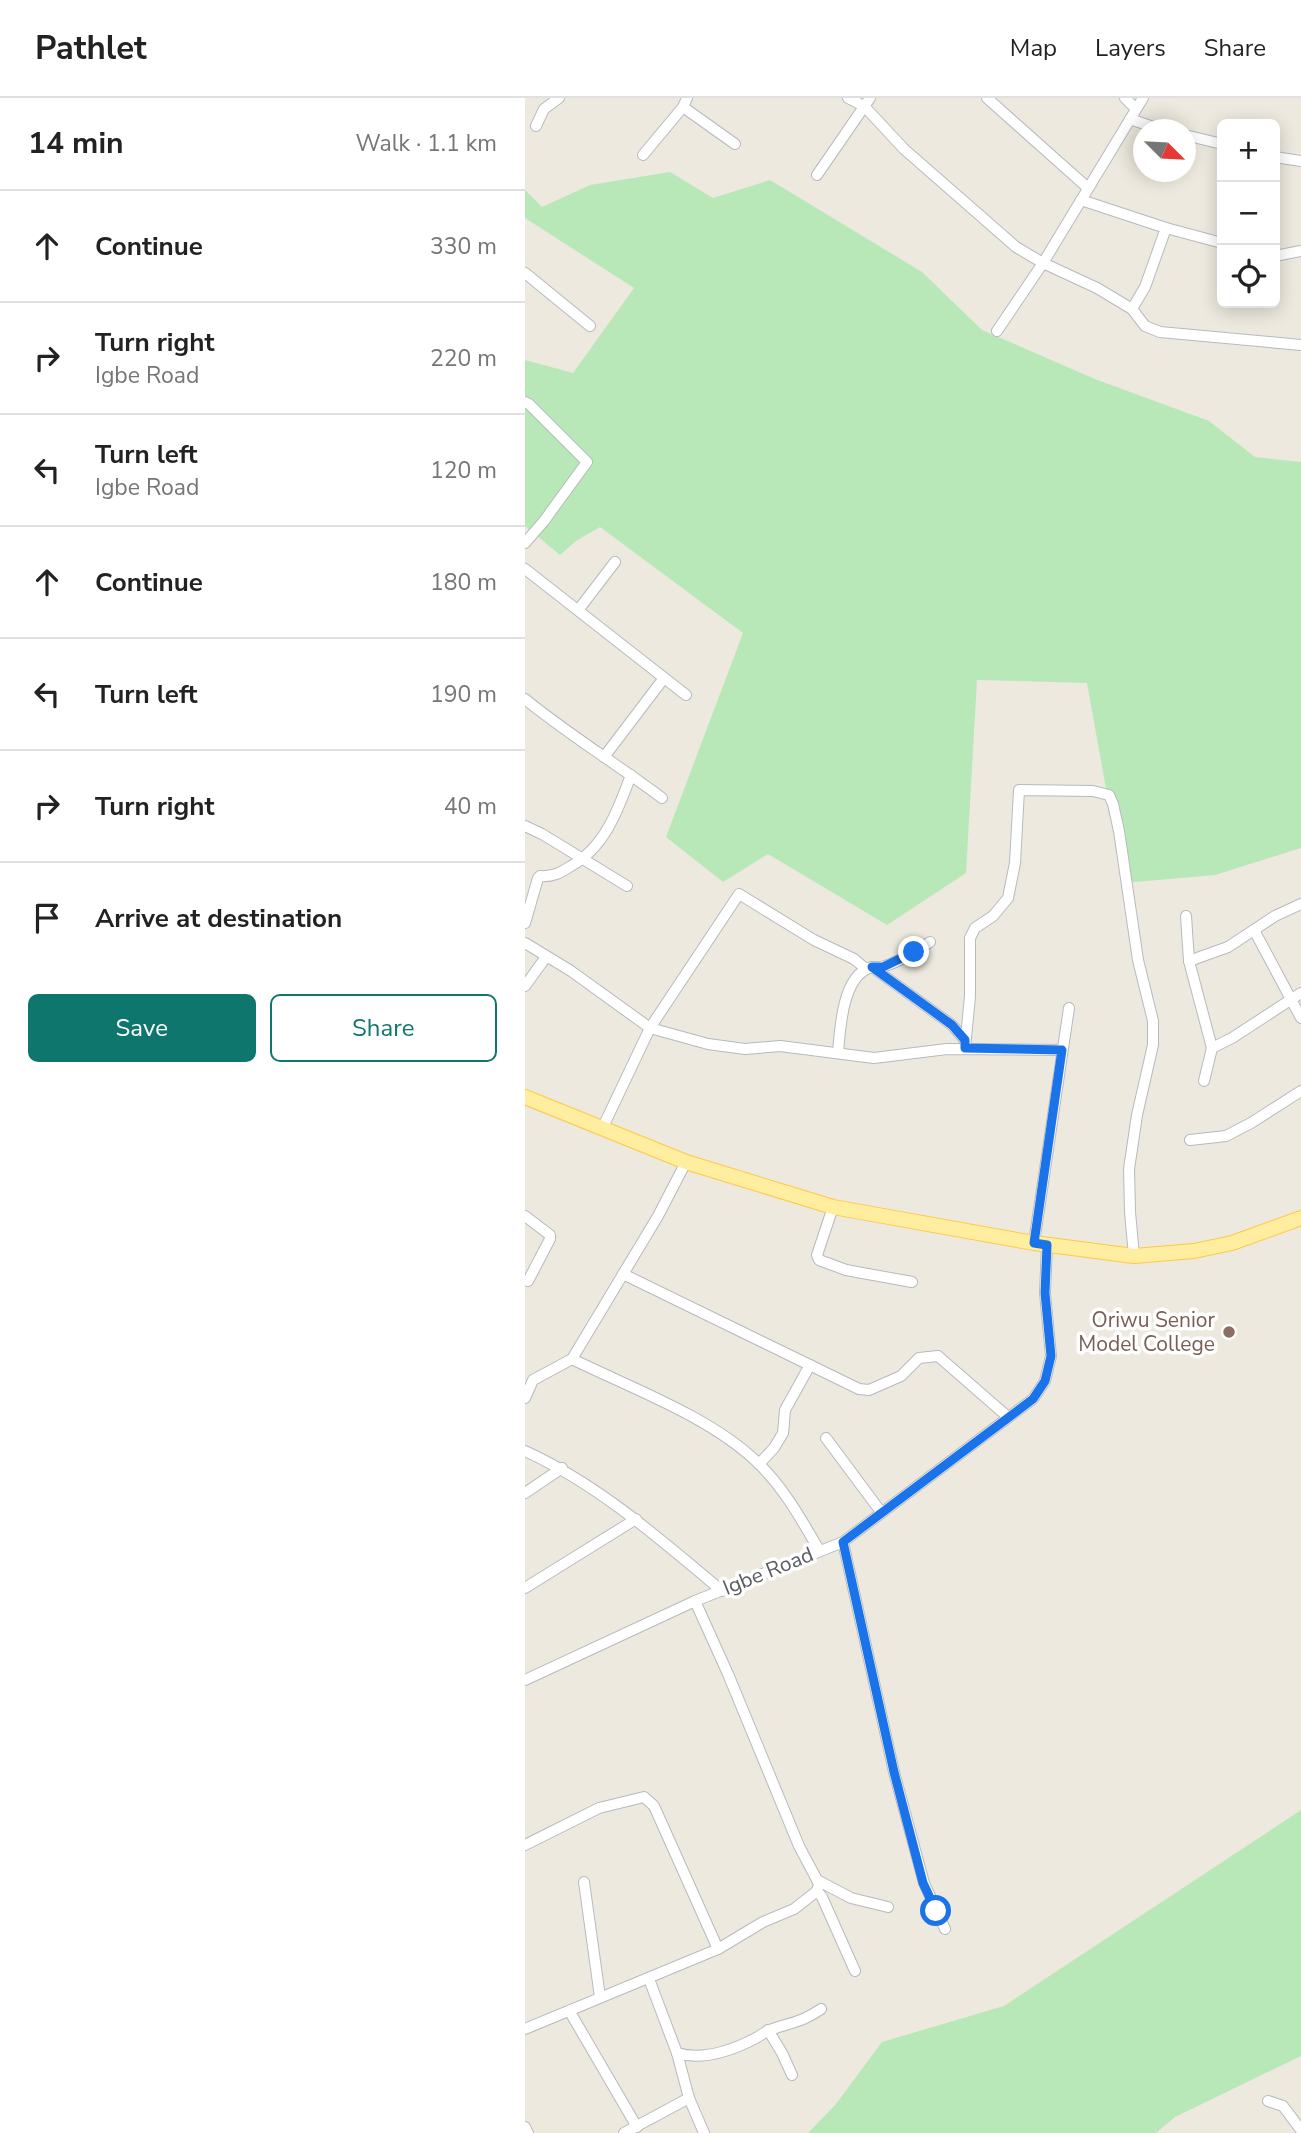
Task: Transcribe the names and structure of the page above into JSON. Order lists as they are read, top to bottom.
{
  "streets": {
    "street": ["Igbe Road"]
  },
  "places": ["Oriwu Senior Model College"],
  "north": "bottom right",
  "page": {
    "header": "Pathlet",
    "nav": ["Map", "Layers", "Share"],
    "heading": ["14 min", "Walk · 1.1 km"],
    "map_buttons": ["+", "−"],
    "list": [
      ["Continue", "330 m"],
      ["Turn right", "Igbe Road", "220 m"],
      ["Turn left", "Igbe Road", "120 m"],
      ["Continue", "180 m"],
      ["Turn left", "190 m"],
      ["Turn right", "40 m"],
      "Arrive at destination"
    ],
    "buttons": ["Save", "Share"]
  }
}
